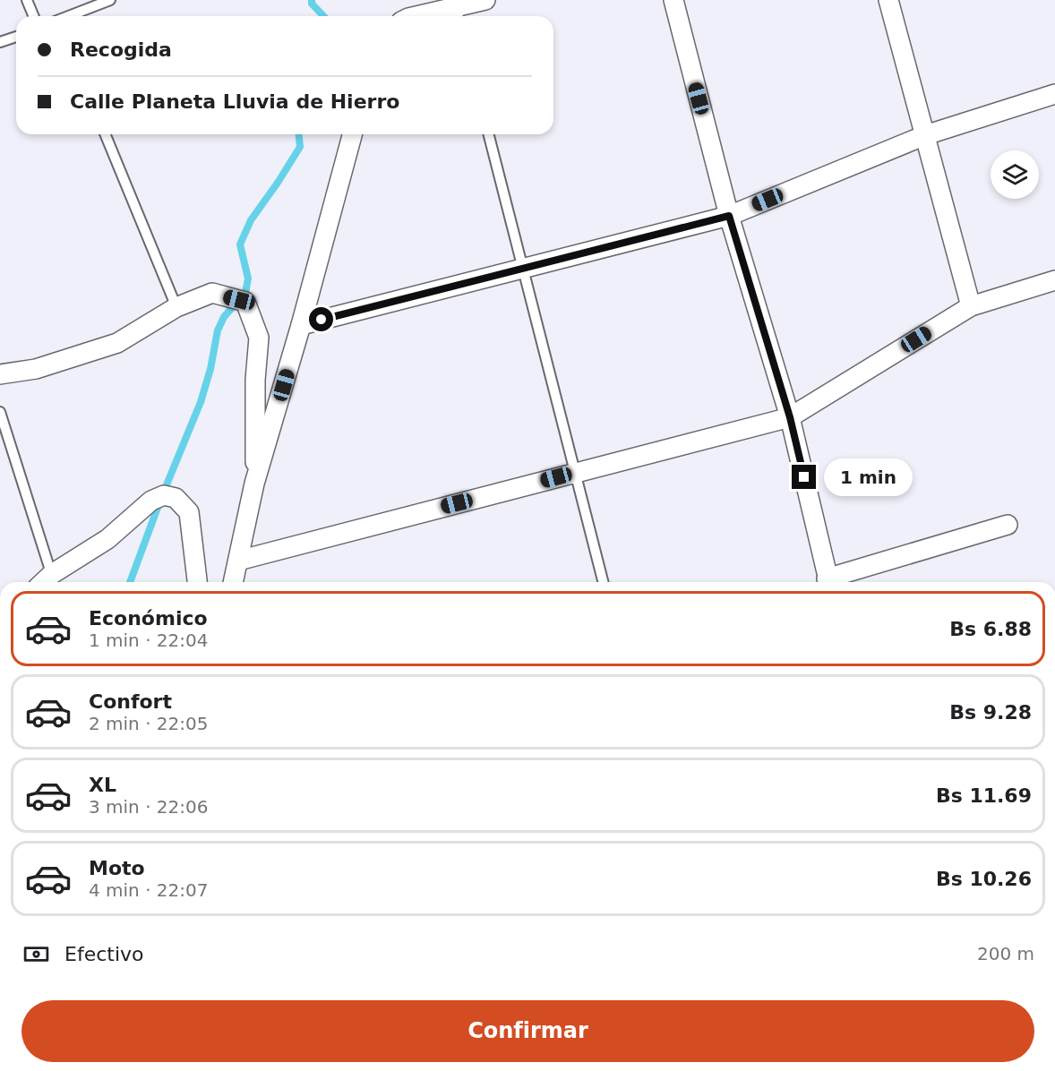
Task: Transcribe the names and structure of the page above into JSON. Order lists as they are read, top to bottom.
{
  "page": {
    "banner": ["Recogida", "Calle Planeta Lluvia de Hierro"],
    "bubble": "1 min",
    "list": [
      {
        "name": "Económico",
        "note": "1 min · 22:04",
        "value": "Bs 6.88"
      },
      {
        "name": "Confort",
        "note": "2 min · 22:05",
        "value": "Bs 9.28"
      },
      {
        "name": "XL",
        "note": "3 min · 22:06",
        "value": "Bs 11.69"
      },
      {
        "name": "Moto",
        "note": "4 min · 22:07",
        "value": "Bs 10.26"
      }
    ],
    "pay": ["Efectivo", "200 m"],
    "buttons": "Confirmar"
  }
}
